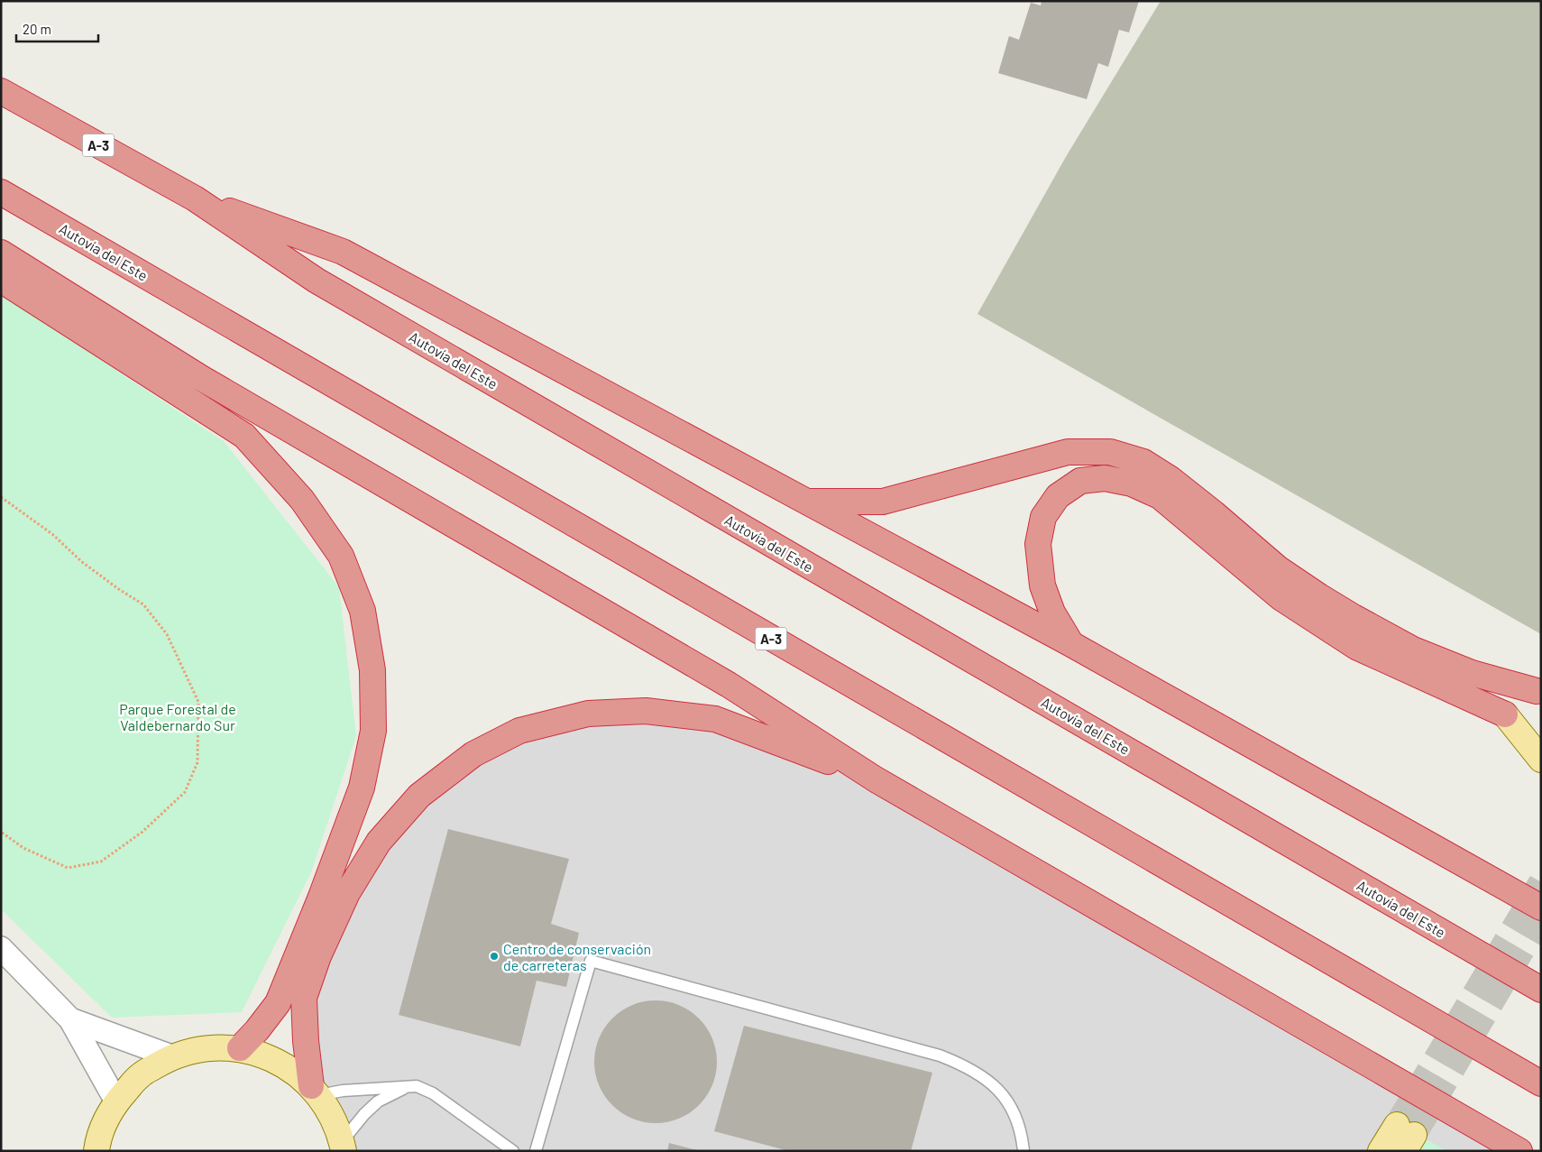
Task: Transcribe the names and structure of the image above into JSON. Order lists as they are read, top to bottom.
{
  "streets": {
    "highway": ["A-3", "Autovía del Este"]
  },
  "parks": ["Parque Forestal de Valdebernardo Sur"],
  "places": ["Centro de conservación de carreteras"],
  "scale_bar": "20 m"
}
